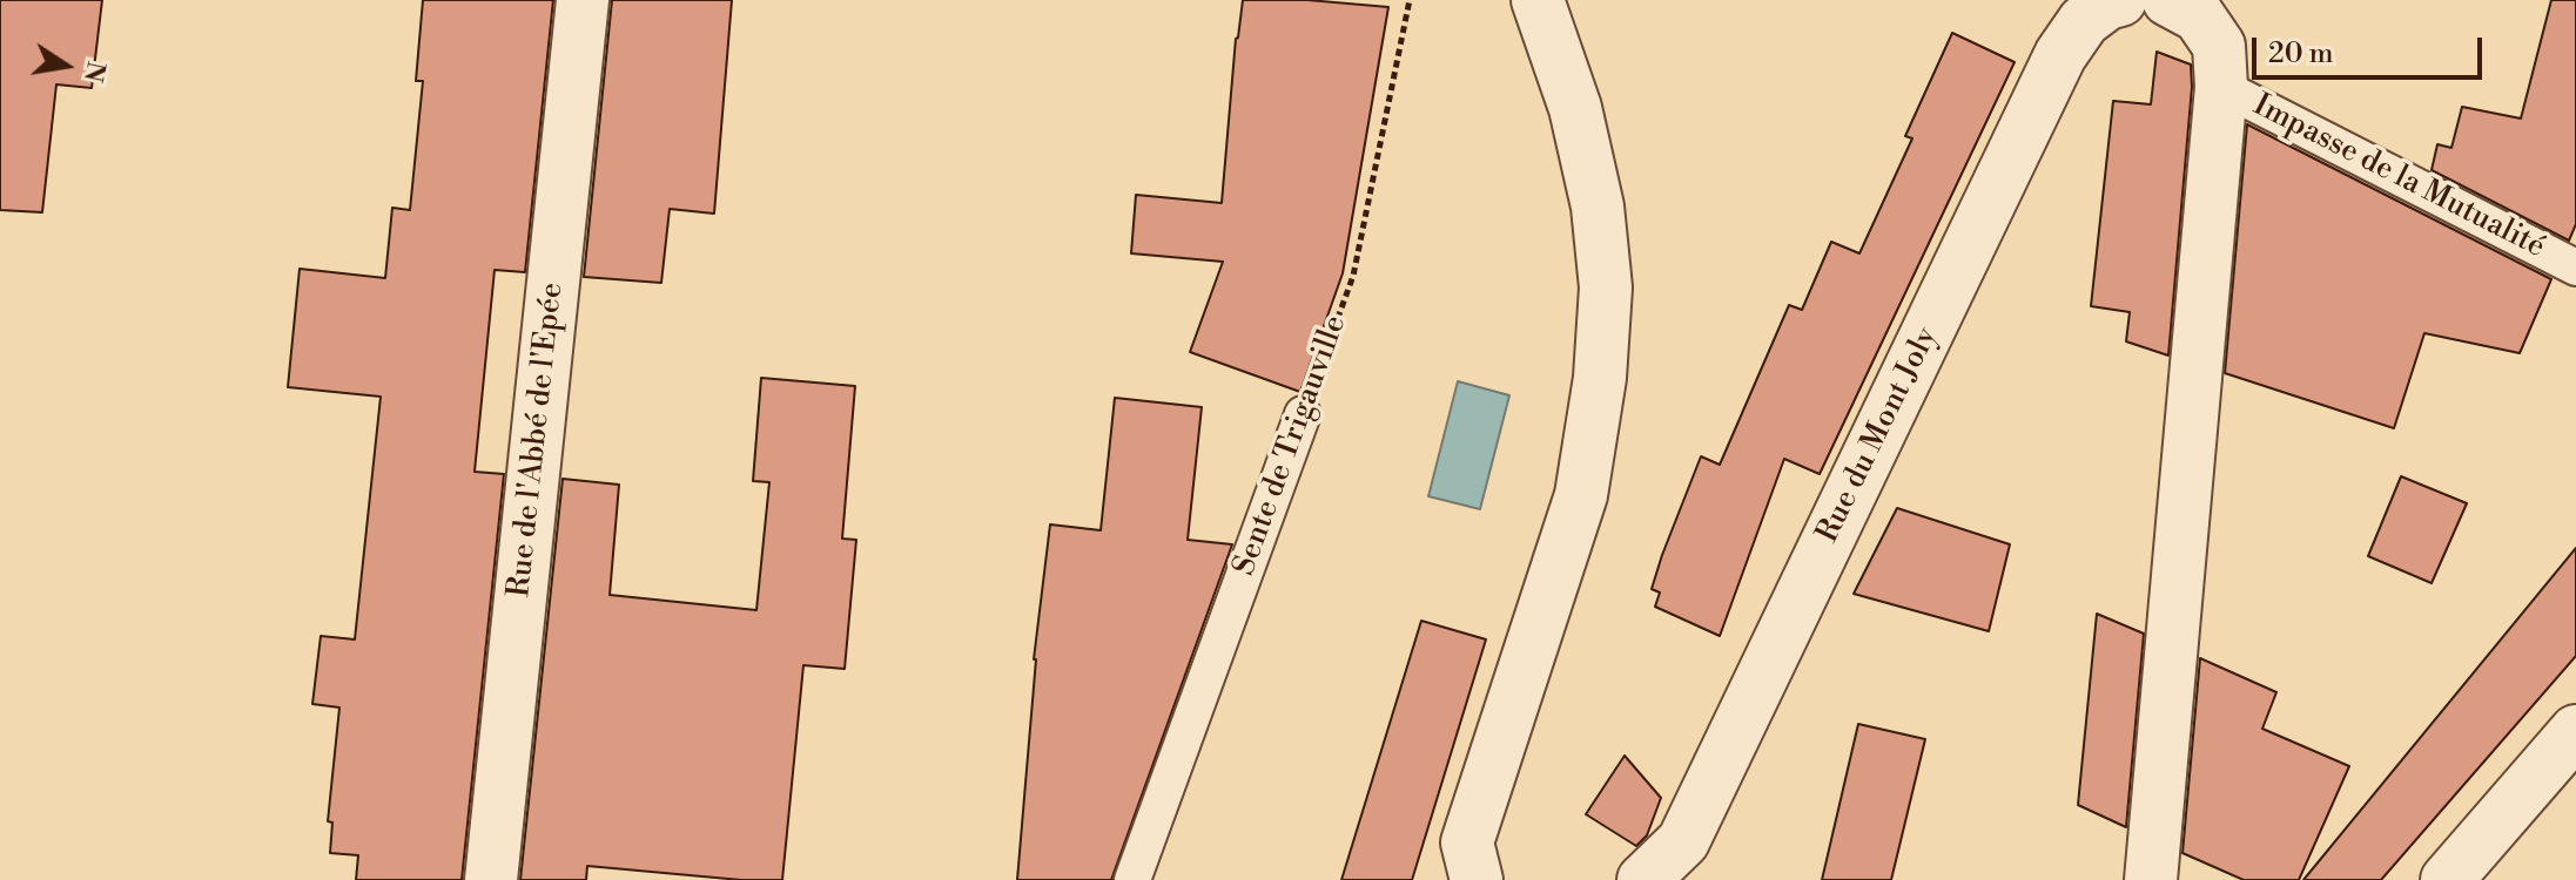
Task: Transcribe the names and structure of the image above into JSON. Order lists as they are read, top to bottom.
{
  "streets": {
    "street": ["Rue du Mont Joly", "Rue de l'Abbé de l'Epée"],
    "lane": ["Impasse de la Mutualité", "Sente de Trigauville"]
  },
  "scale_bar": "20 m",
  "north": "right"
}
